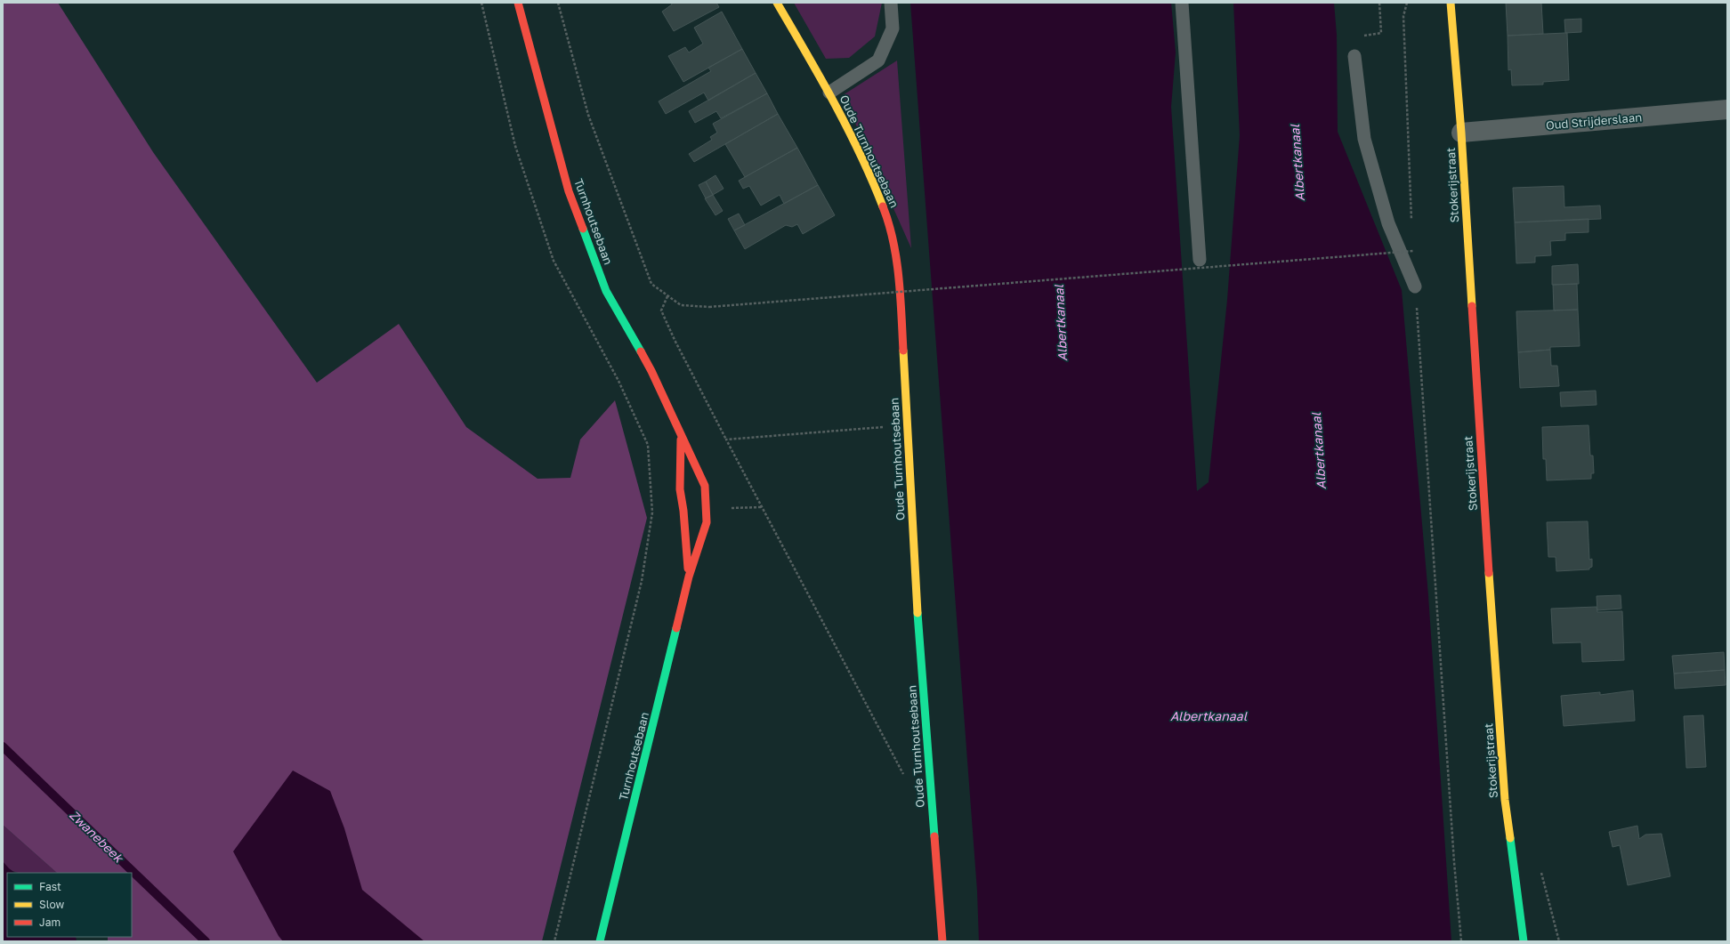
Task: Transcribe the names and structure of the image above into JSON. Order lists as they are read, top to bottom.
{
  "streets": {
    "street": [
      "Oud Strijderslaan",
      "Oude Turnhoutsebaan",
      "Stokerijstraat",
      "Turnhoutsebaan"
    ]
  },
  "crossings": [
    ["Oud Strijderslaan", "Stokerijstraat"]
  ],
  "water": ["Albertkanaal", "Zwanebeek"],
  "legend": ["Fast", "Slow", "Jam"]
}
